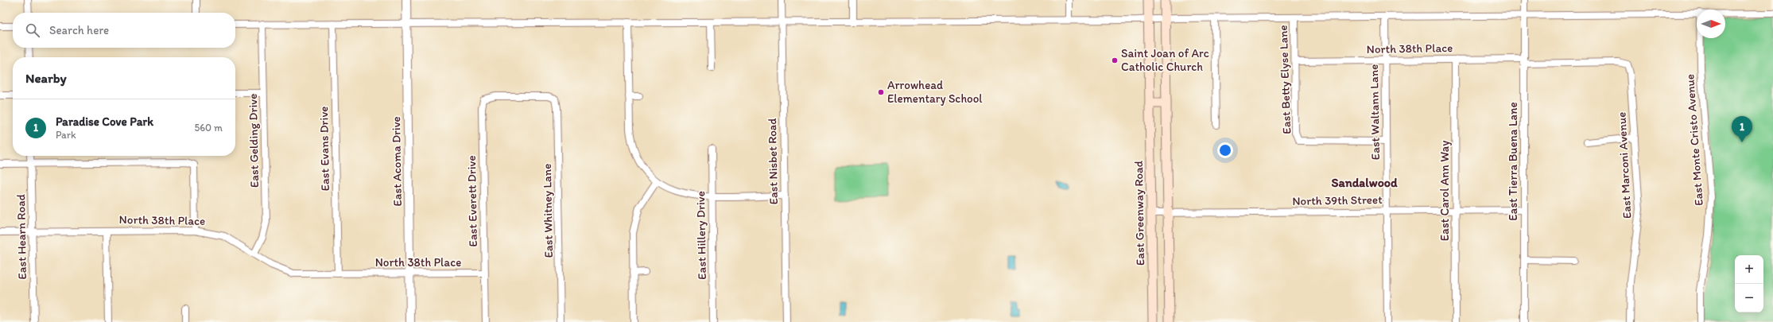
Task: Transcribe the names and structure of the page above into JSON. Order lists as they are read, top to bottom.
{
  "streets": {
    "main road": ["East Greenway Road"],
    "street": [
      "North 38th Place",
      "East Betty Elyse Lane",
      "East Waltann Lane",
      "East Monte Cristo Avenue",
      "East Gelding Drive",
      "East Evans Drive",
      "East Acoma Drive",
      "East Nisbet Road",
      "East Tierra Buena Lane",
      "East Marconi Avenue",
      "East Carol Ann Way",
      "North 39th Street",
      "East Everett Drive",
      "East Whitney Lane",
      "East Hillery Drive",
      "East Hearn Road"
    ]
  },
  "crossings": [
    ["North 38th Place", "East Betty Elyse Lane"],
    ["North 38th Place", "East Waltann Lane"],
    ["North 38th Place", "East Gelding Drive"],
    ["North 38th Place", "East Evans Drive"],
    ["North 38th Place", "East Acoma Drive"],
    ["North 38th Place", "East Tierra Buena Lane"],
    ["North 38th Place", "East Marconi Avenue"],
    ["North 38th Place", "East Carol Ann Way"],
    ["North 38th Place", "East Everett Drive"],
    ["North 38th Place", "East Hearn Road"],
    ["East Betty Elyse Lane", "East Waltann Lane"],
    ["East Waltann Lane", "North 39th Street"],
    ["East Tierra Buena Lane", "North 39th Street"],
    ["East Carol Ann Way", "North 39th Street"],
    ["North 39th Street", "East Greenway Road"],
    ["East Everett Drive", "East Whitney Lane"]
  ],
  "districts": ["Sandalwood"],
  "places": ["Saint Joan of Arc Catholic Church", "Arrowhead Elementary School"],
  "north": "right",
  "page": {
    "search": "Search here",
    "heading": "Nearby",
    "list": [
      {
        "mark": "1",
        "name": "Paradise Cove Park",
        "note": "Park",
        "value": "560 m"
      }
    ],
    "pins": "1",
    "map_buttons": ["+", "−"]
  }
}
